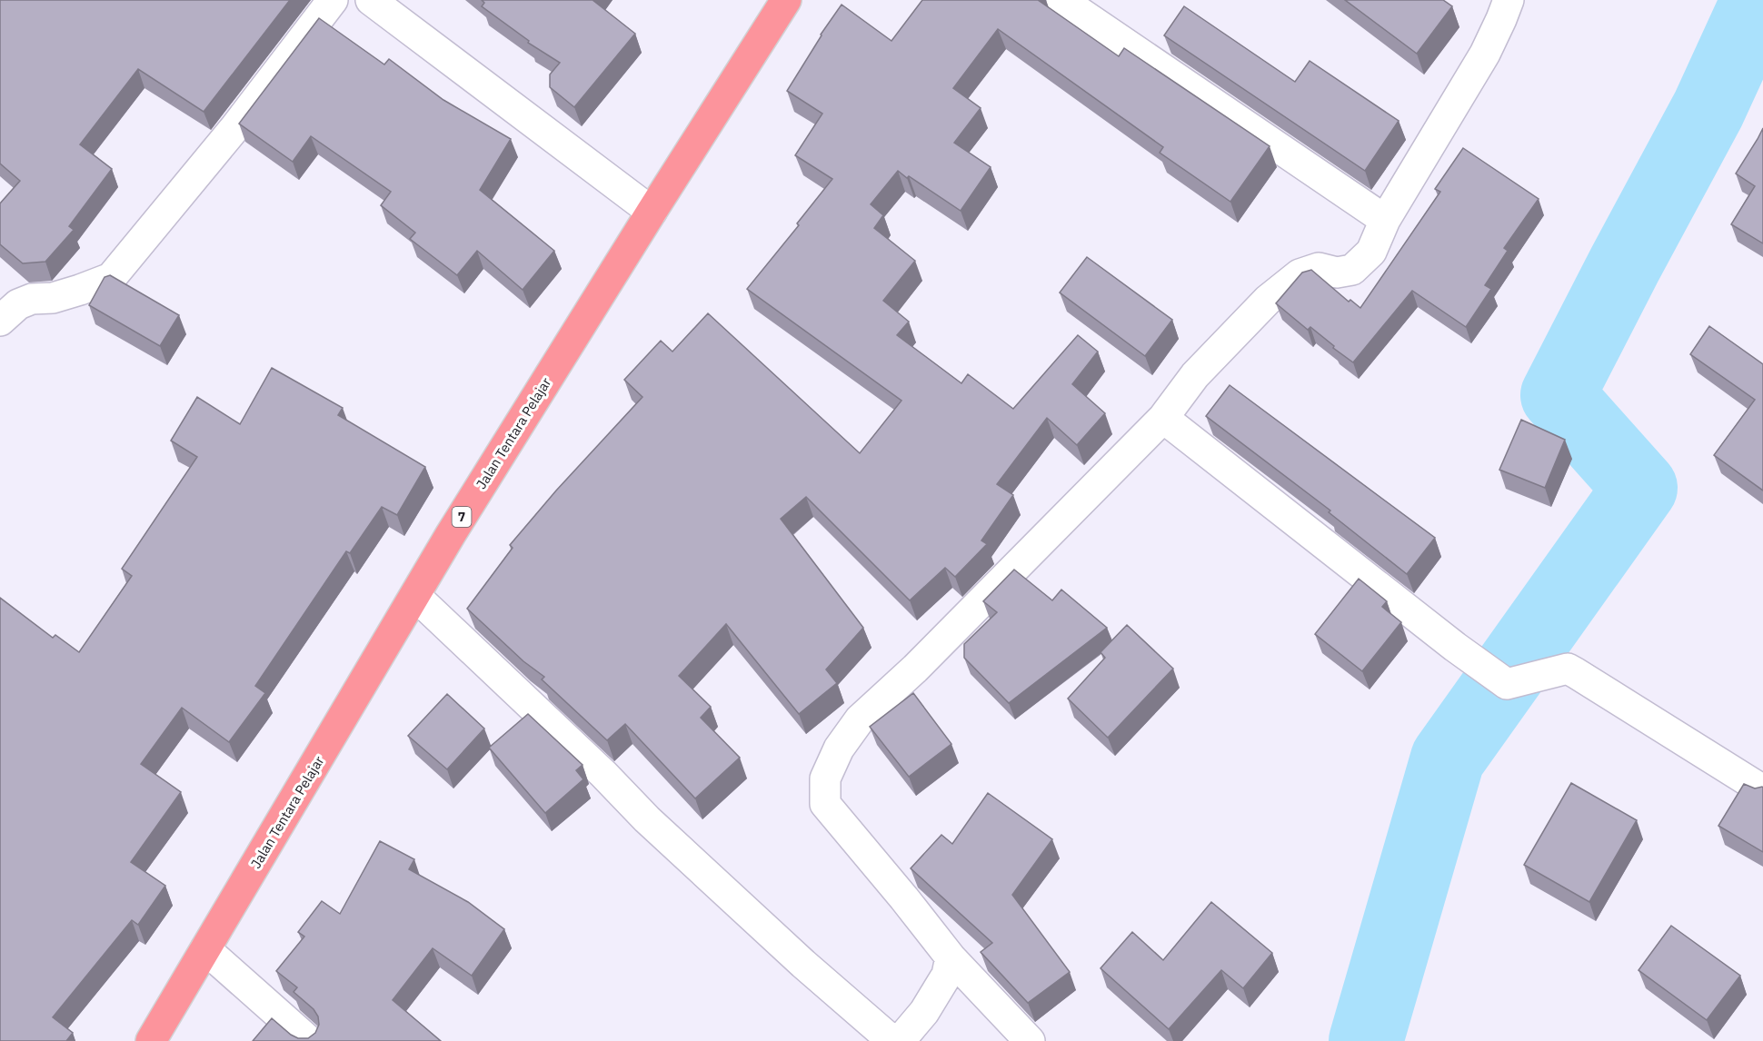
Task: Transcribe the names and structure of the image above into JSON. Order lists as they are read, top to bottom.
{
  "streets": {
    "highway": ["Jalan Tentara Pelajar", "7"]
  }
}
